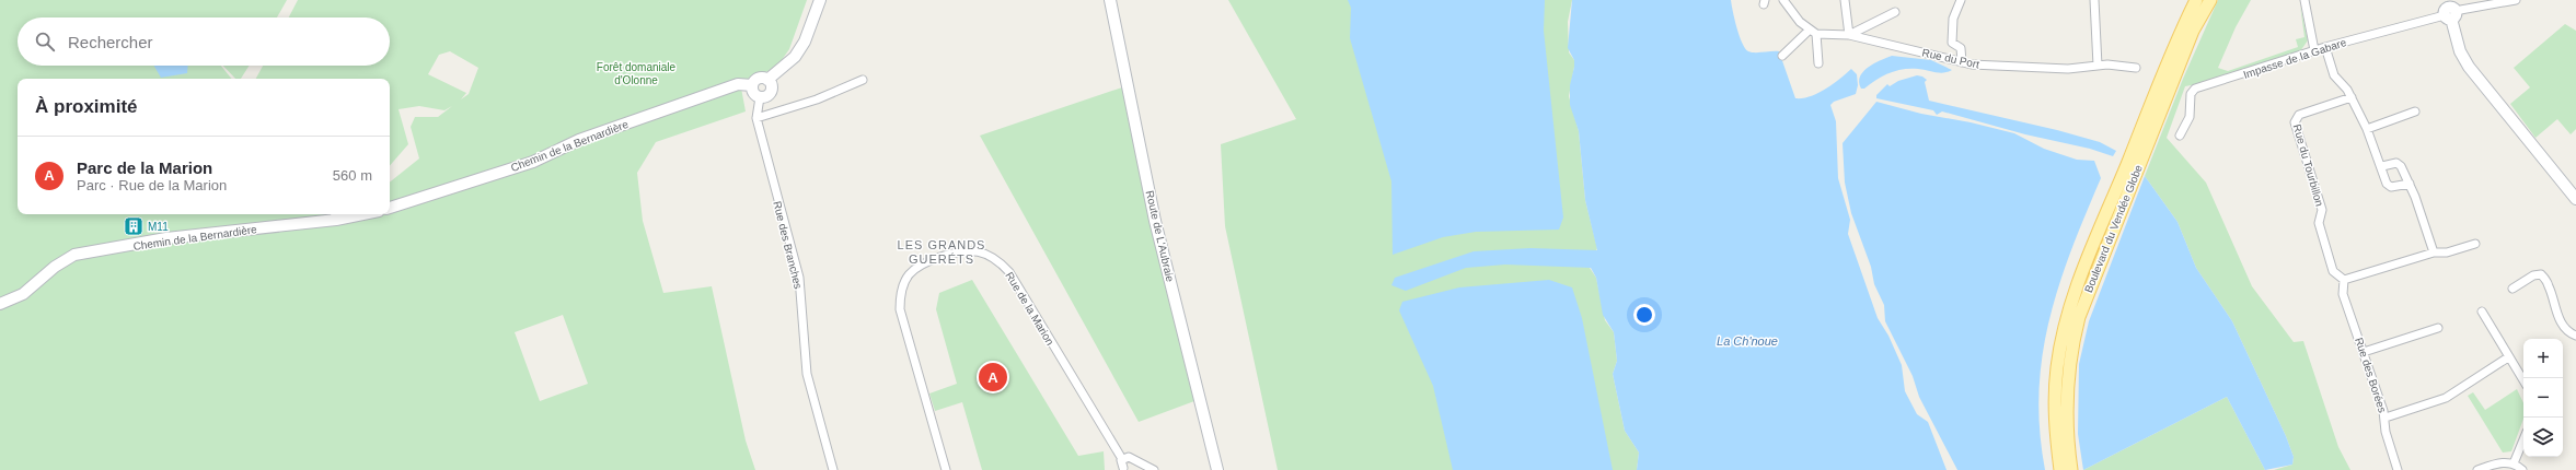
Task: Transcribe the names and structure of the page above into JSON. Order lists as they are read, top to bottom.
{
  "streets": {
    "main road": ["Boulevard du Vendée Globe"],
    "street": [
      "Rue du Port",
      "Impasse de la Gabare",
      "Chemin de la Bernardière",
      "Rue du Tourbillon",
      "Route de L'Aubraie",
      "Rue des Branches",
      "Rue de la Marion",
      "Rue des Borées"
    ]
  },
  "crossings": [
    ["Chemin de la Bernardière", "Rue des Branches"],
    ["Rue du Tourbillon", "Rue des Borées"]
  ],
  "districts": ["LES GRANDS GUERÉTS"],
  "water": ["La Ch'noue"],
  "parks": ["Forêt domaniale d'Olonne"],
  "places": {
    "building": ["M11"]
  },
  "page": {
    "search": "Rechercher",
    "heading": "À proximité",
    "list": [
      {
        "mark": "A",
        "name": "Parc de la Marion",
        "note": "Parc · Rue de la Marion",
        "value": "560 m"
      }
    ],
    "map_buttons": ["+", "−"],
    "pins": "A"
  }
}
